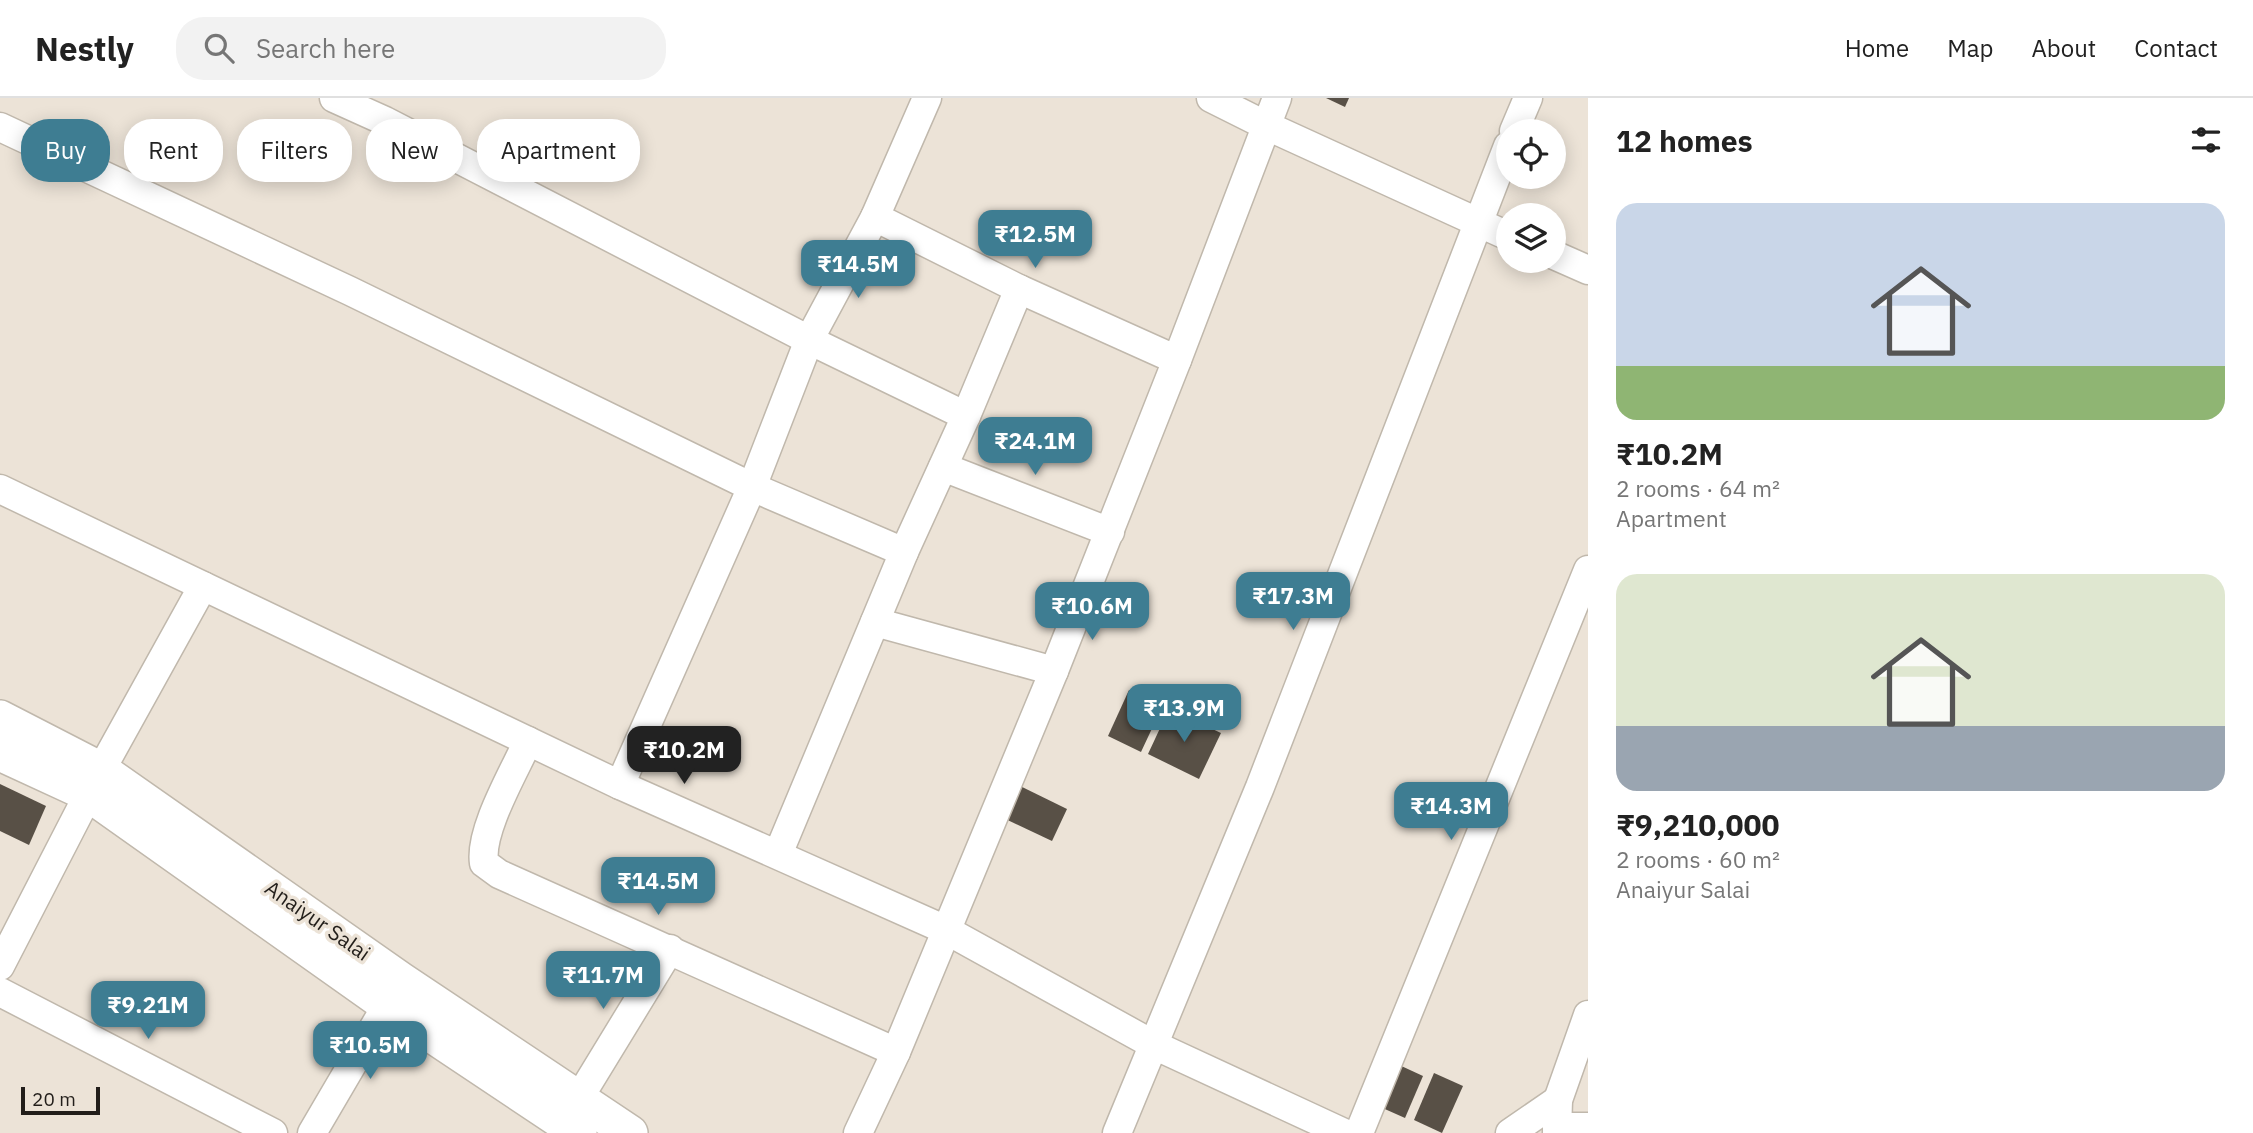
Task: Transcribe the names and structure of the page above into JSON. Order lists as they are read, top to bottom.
{
  "streets": {
    "main road": ["Anaiyur Salai"]
  },
  "scale_bar": "20 m",
  "page": {
    "header": "Nestly",
    "search": "Search here",
    "nav": [
      "Home",
      "Map",
      "About",
      "Contact"
    ],
    "heading": "12 homes",
    "chip": [
      "Buy",
      "Rent",
      "Filters",
      "New",
      "Apartment"
    ],
    "list": [
      {
        "name": "₹10.2M",
        "note": "2 rooms · 64 m² · Apartment"
      },
      {
        "name": "₹9,210,000",
        "note": "2 rooms · 60 m² · Anaiyur Salai"
      }
    ],
    "price": [
      "₹12.5M",
      "₹14.5M",
      "₹24.1M",
      "₹17.3M",
      "₹10.6M",
      "₹13.9M",
      "₹10.2M",
      "₹14.3M",
      "₹14.5M",
      "₹11.7M",
      "₹9.21M",
      "₹10.5M"
    ],
    "scale": "20 m"
  }
}
